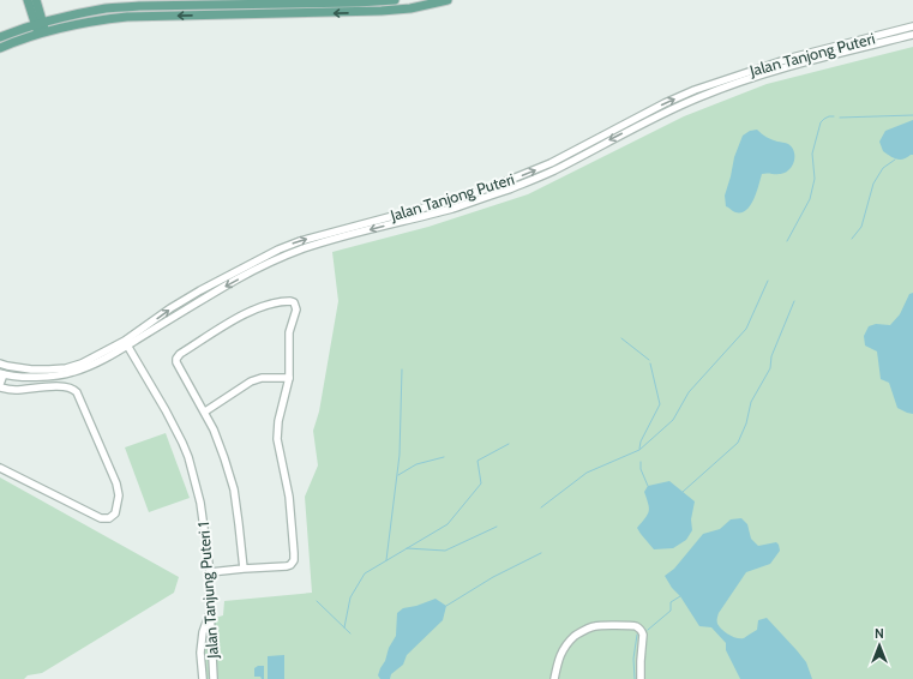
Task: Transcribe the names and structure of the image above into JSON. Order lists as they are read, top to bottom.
{
  "streets": {
    "street": ["Jalan Tanjong Puteri", "Jalan Tanjung Puteri 1"]
  },
  "crossings": [
    ["Jalan Tanjong Puteri", "Jalan Tanjung Puteri 1"]
  ],
  "north": "top"
}
